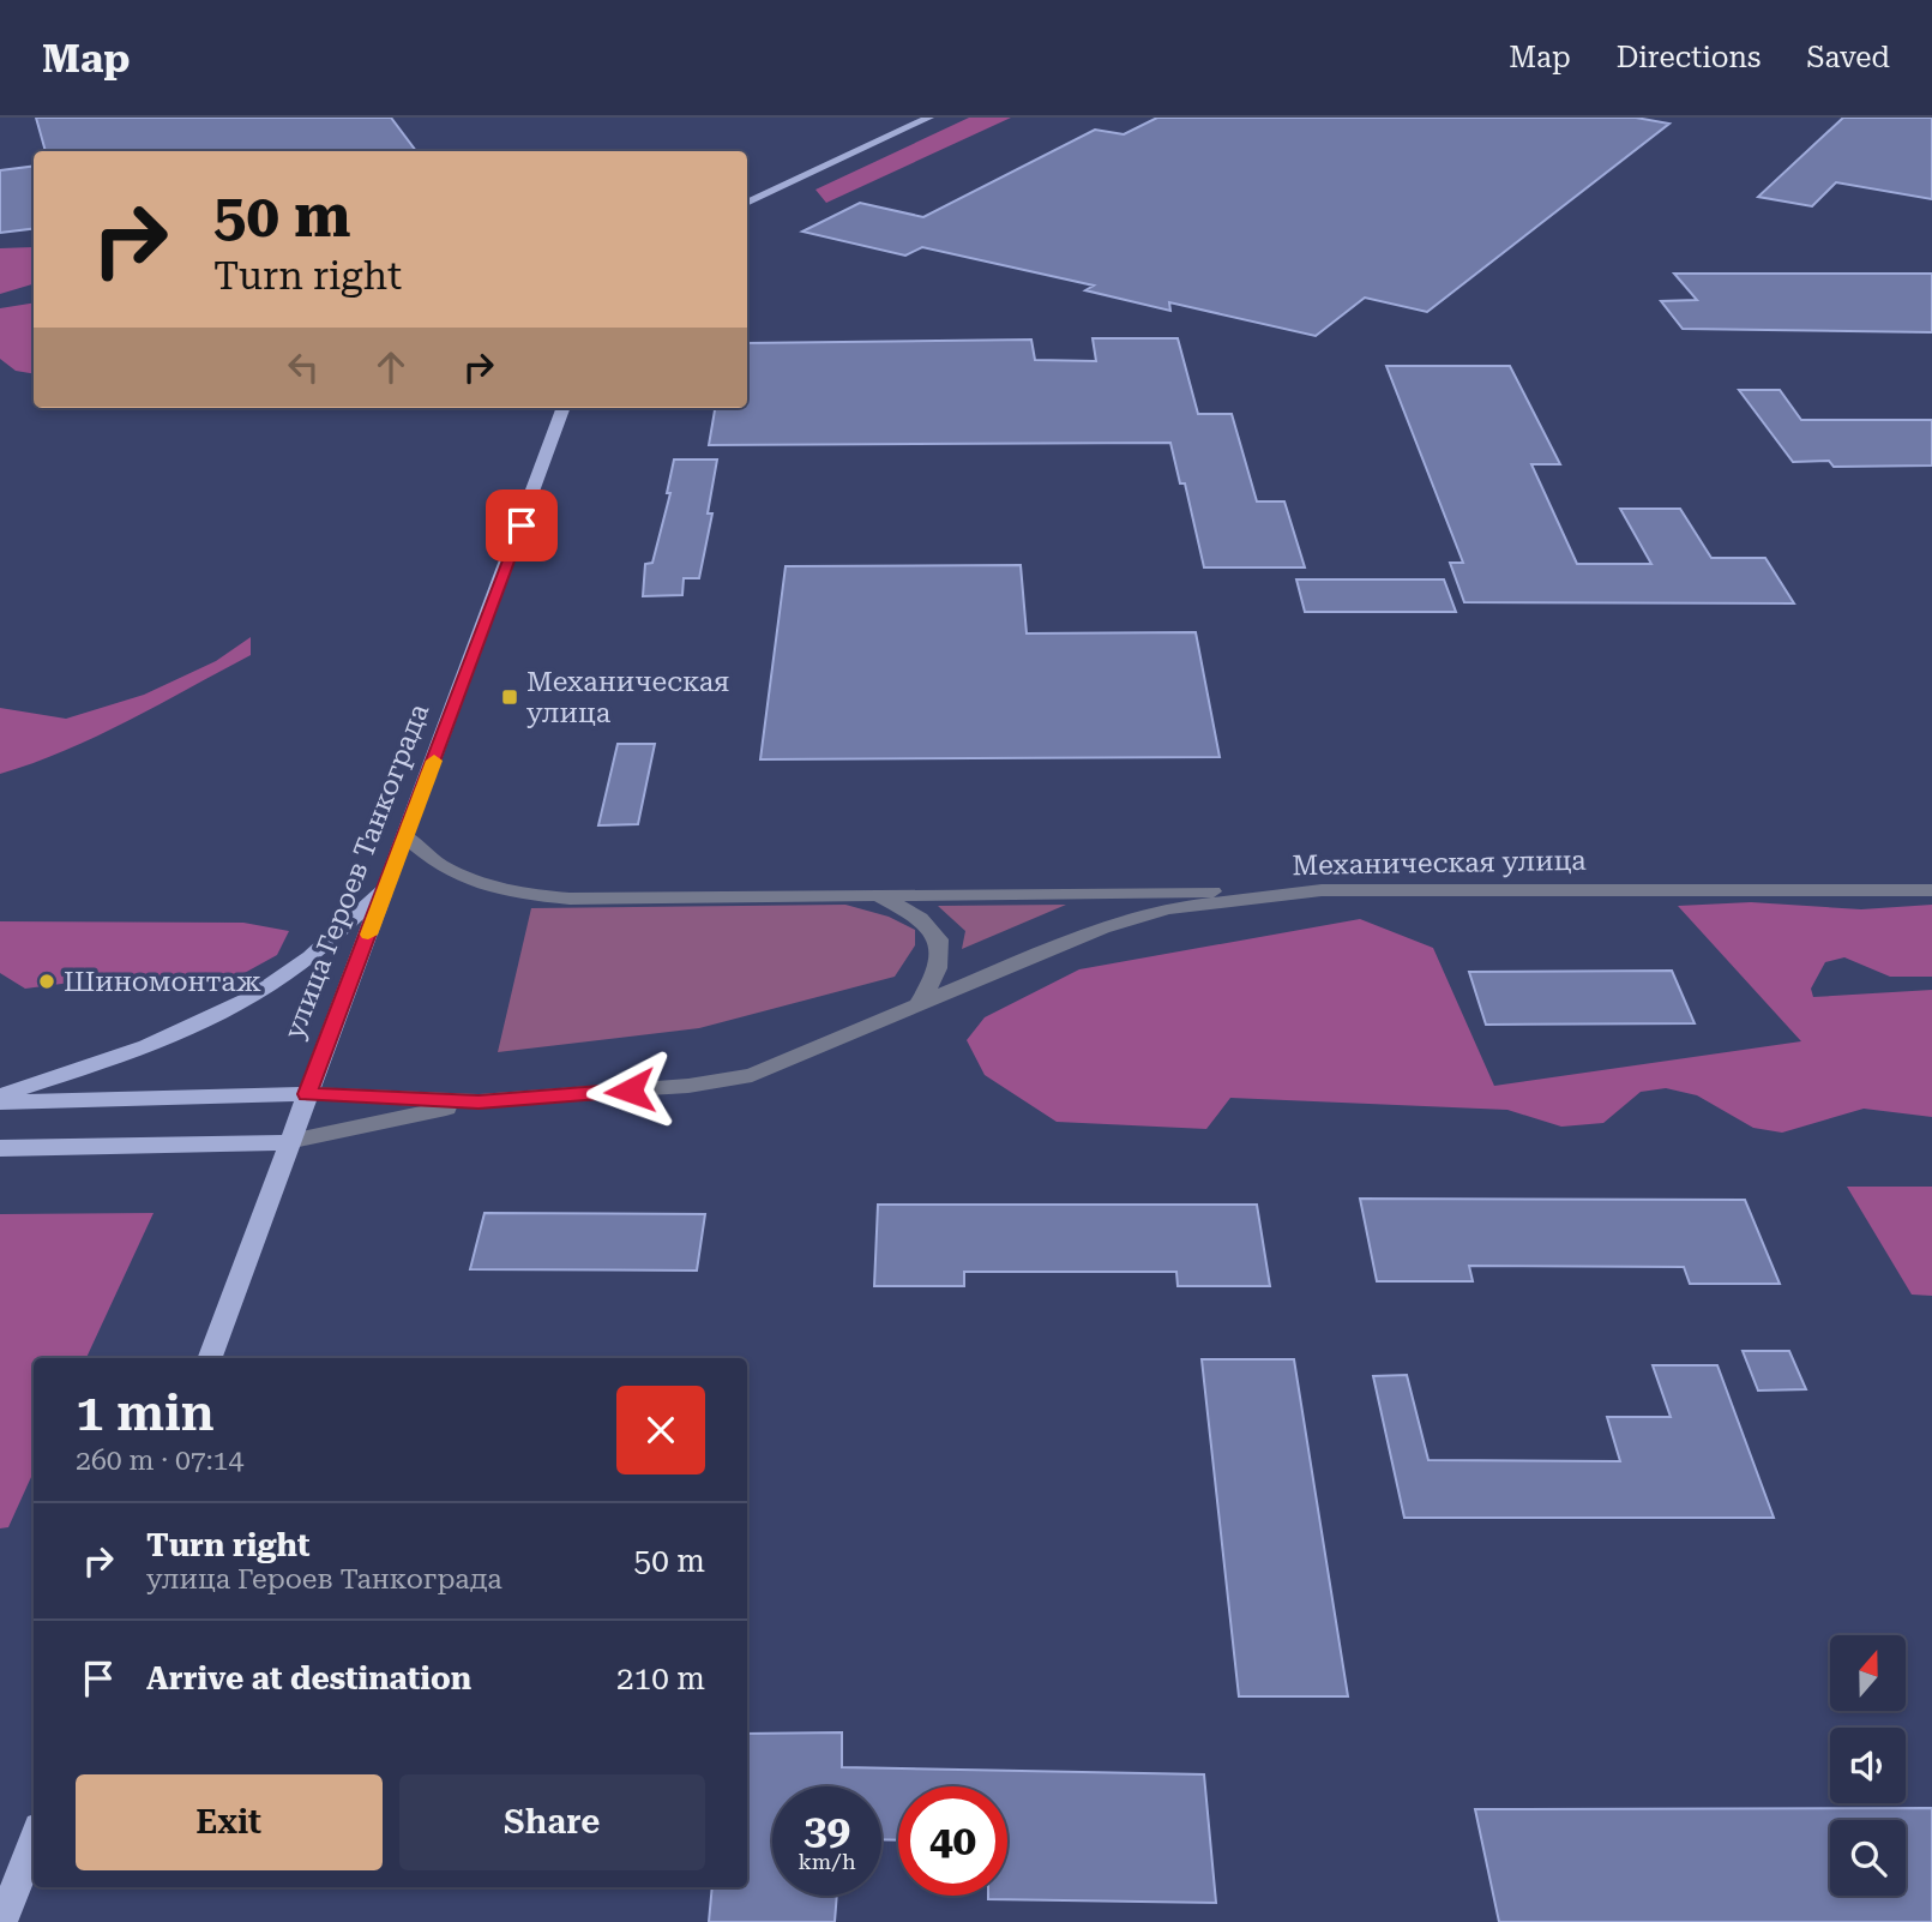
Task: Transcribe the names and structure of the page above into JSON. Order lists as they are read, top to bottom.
{
  "streets": {
    "main road": ["Механическая улица", "улица Героев Танкограда"]
  },
  "crossings": [
    ["Механическая улица", "улица Героев Танкограда"]
  ],
  "places": {
    "transit": ["Механическая улица"],
    "other": ["Шиномонтаж"]
  },
  "north": "top",
  "page": {
    "header": "Map",
    "nav": ["Map", "Directions", "Saved"],
    "turn": ["50 m", "Turn right"],
    "heading": ["1 min", "260 m · 07:14"],
    "list": [
      {
        "name": "Turn right",
        "note": "улица Героев Танкограда",
        "value": "50 m"
      },
      {
        "name": "Arrive at destination",
        "value": "210 m"
      }
    ],
    "buttons": ["Exit", "Share"],
    "speed": "39 km/h",
    "limit": "40"
  }
}
